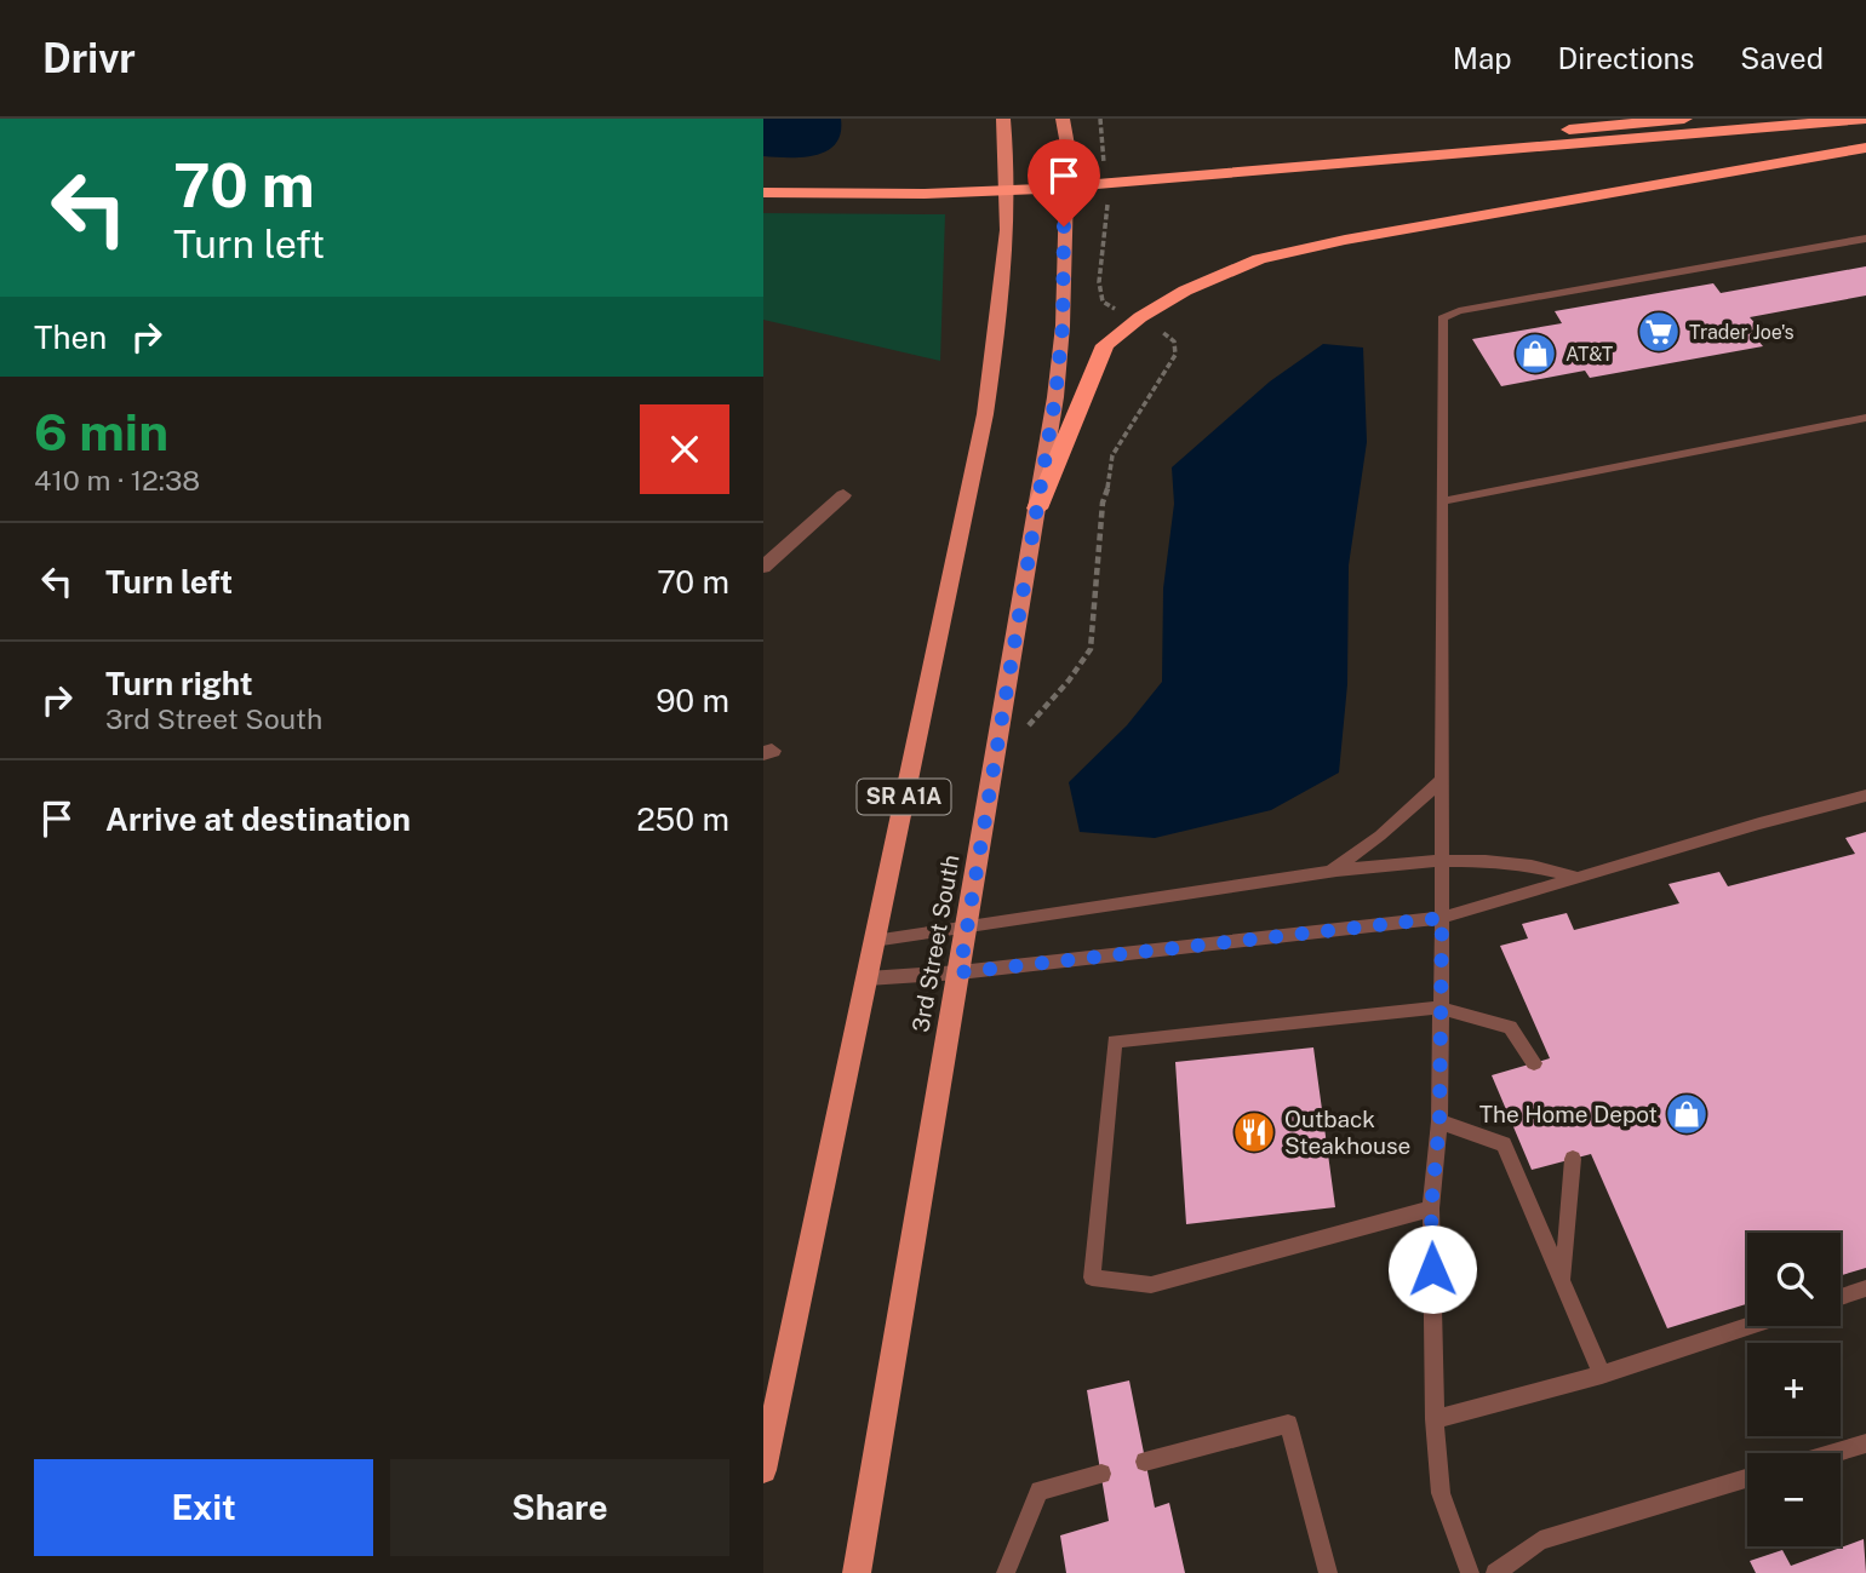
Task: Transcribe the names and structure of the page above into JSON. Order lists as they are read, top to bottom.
{
  "streets": {
    "main road": ["SR A1A", "3rd Street South"]
  },
  "places": {
    "supermarket": ["Trader Joe's"],
    "shop": ["AT&T", "The Home Depot"],
    "restaurant": ["Outback Steakhouse"]
  },
  "page": {
    "header": "Drivr",
    "nav": ["Map", "Directions", "Saved"],
    "turn": ["70 m", "Turn left"],
    "then": "Then",
    "heading": ["6 min", "410 m · 12:38"],
    "list": [
      {
        "name": "Turn left",
        "value": "70 m"
      },
      {
        "name": "Turn right",
        "note": "3rd Street South",
        "value": "90 m"
      },
      {
        "name": "Arrive at destination",
        "value": "250 m"
      }
    ],
    "map_buttons": ["+", "−"],
    "buttons": ["Exit", "Share"]
  }
}
